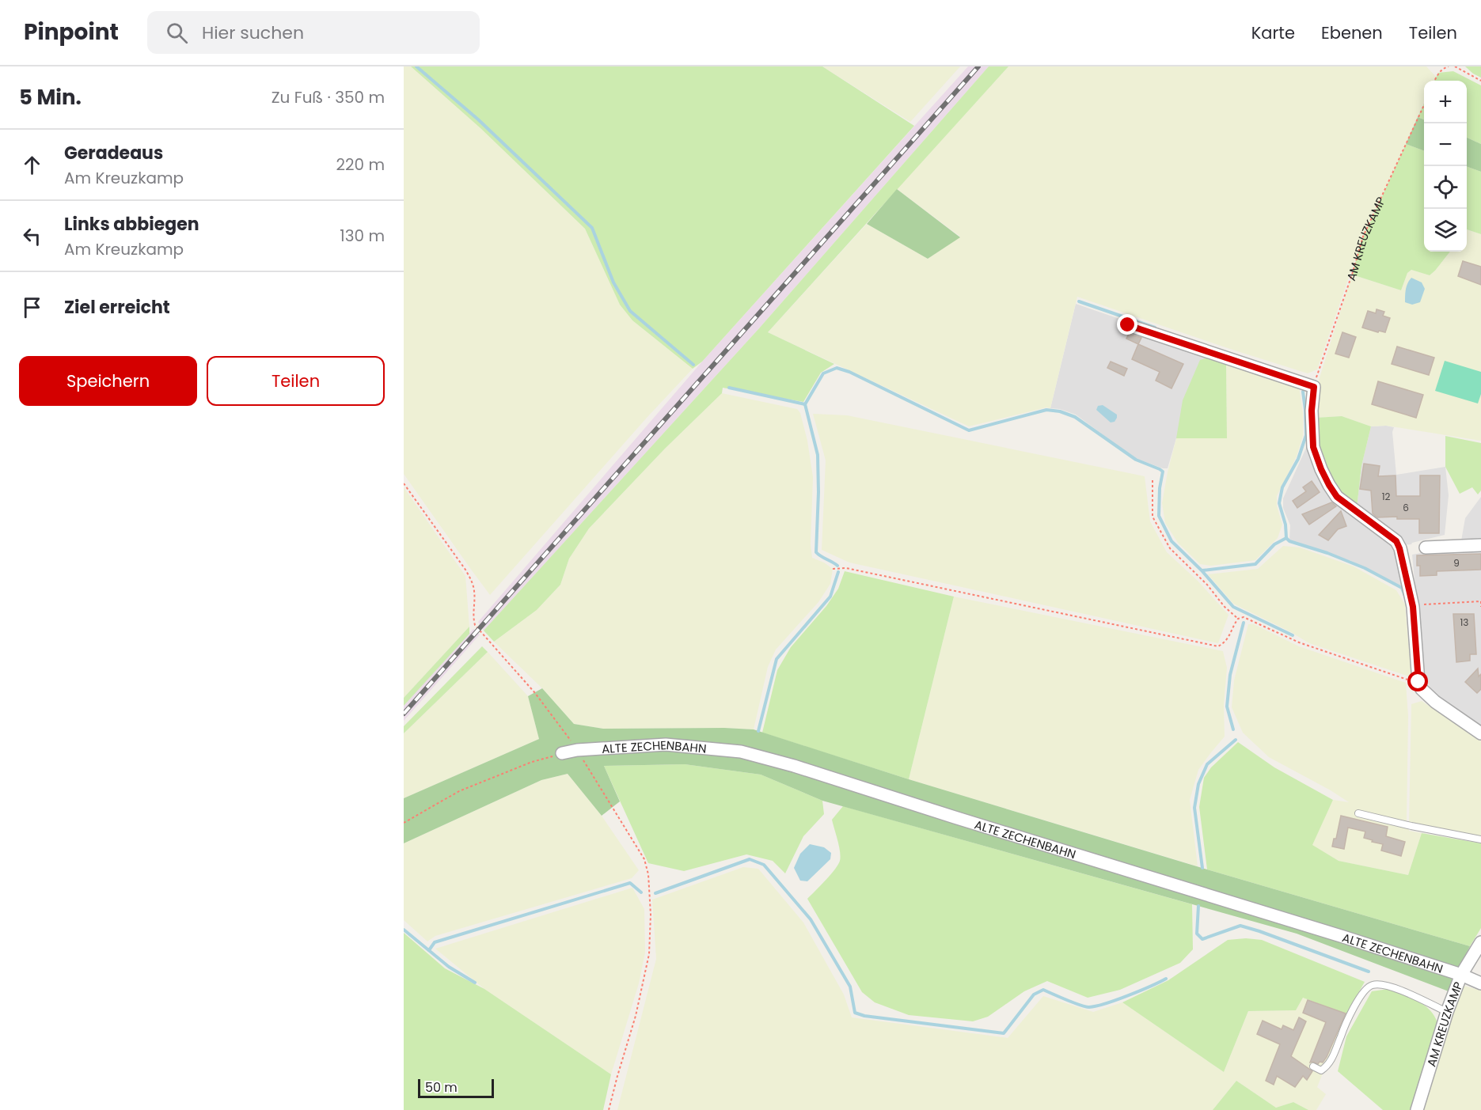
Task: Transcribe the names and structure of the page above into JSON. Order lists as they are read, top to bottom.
{
  "streets": {
    "street": ["AM KREUZKAMP", "ALTE ZECHENBAHN"]
  },
  "crossings": [
    ["AM KREUZKAMP", "ALTE ZECHENBAHN"]
  ],
  "house_numbers": [
    "12",
    "6",
    "9",
    "13"
  ],
  "scale_bar": "50 m",
  "page": {
    "header": "Pinpoint",
    "search": "Hier suchen",
    "nav": ["Karte", "Ebenen", "Teilen"],
    "heading": ["5 Min.", "Zu Fuß · 350 m"],
    "map_buttons": ["+", "−"],
    "list": [
      ["Geradeaus", "Am Kreuzkamp", "220 m"],
      ["Links abbiegen", "Am Kreuzkamp", "130 m"],
      "Ziel erreicht"
    ],
    "buttons": ["Speichern", "Teilen"],
    "scale": "50 m"
  }
}
